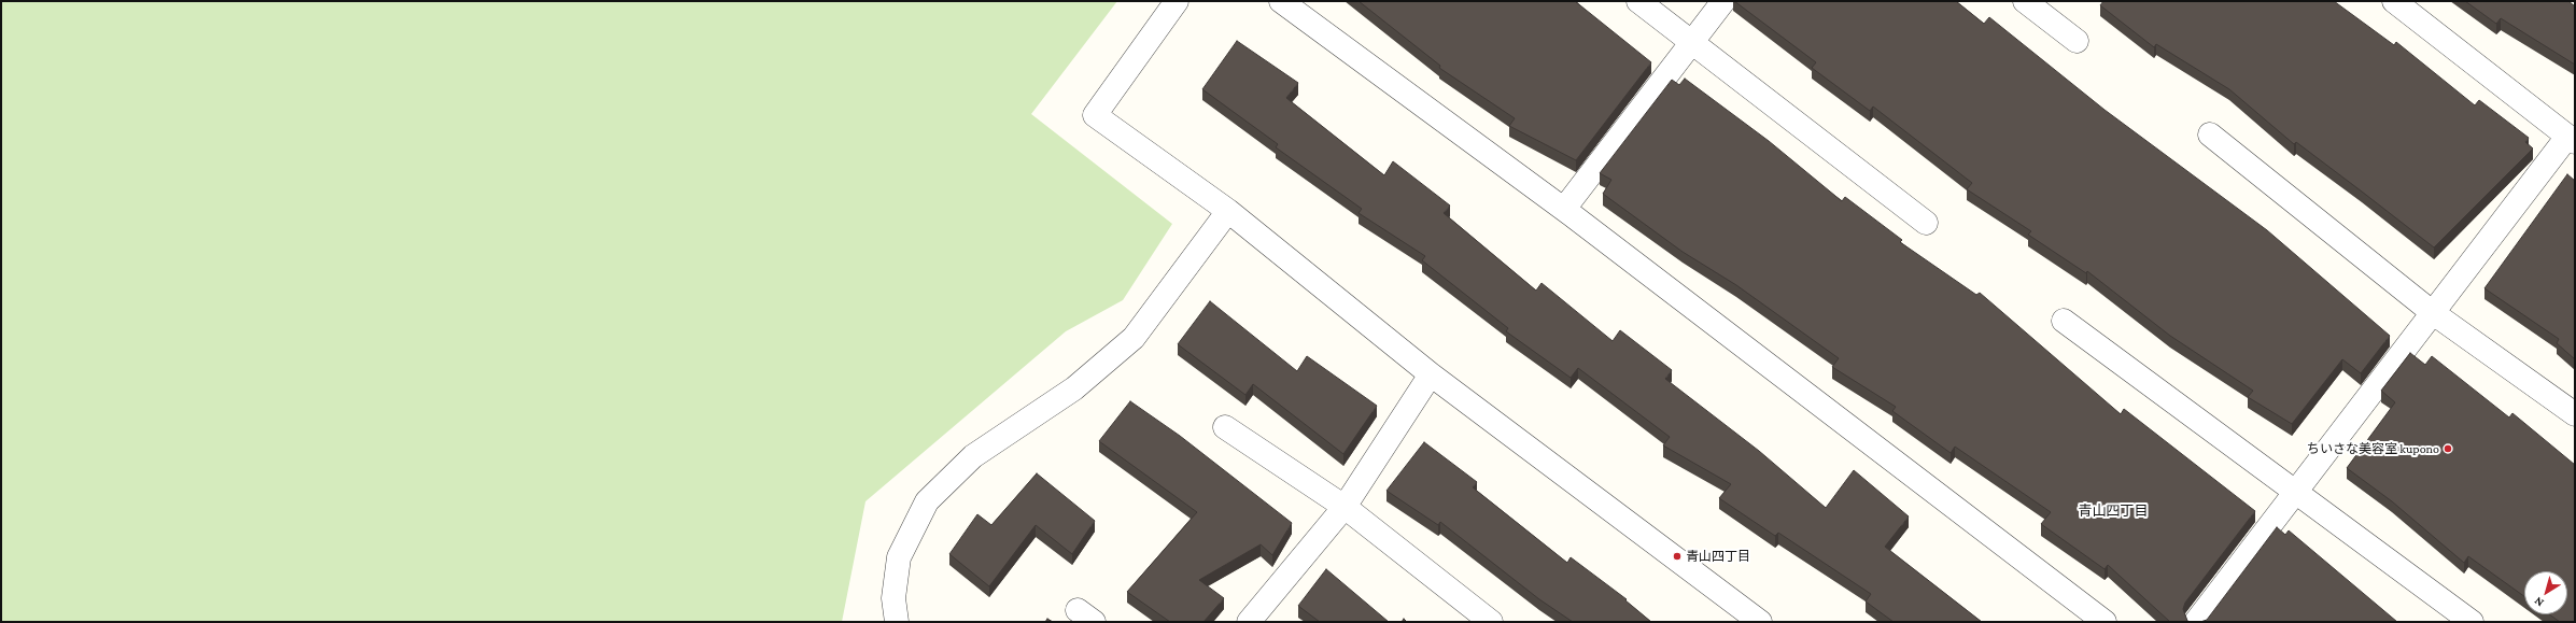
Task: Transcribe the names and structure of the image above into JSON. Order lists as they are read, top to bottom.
{
  "districts": ["青山四丁目"],
  "places": ["ちいさな美容室 kupono", "青山四丁目"],
  "north": "bottom left"
}
